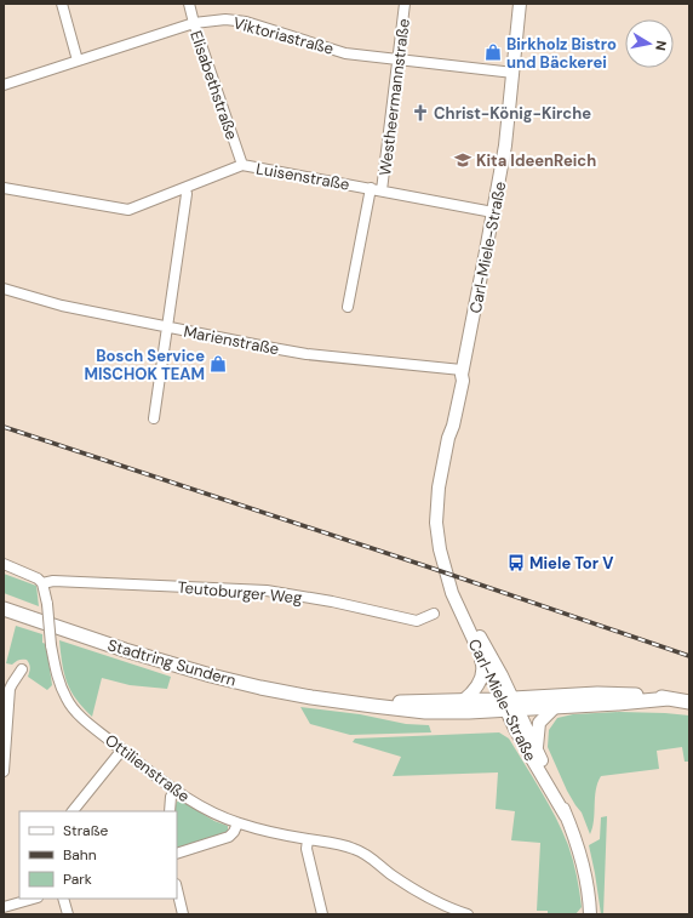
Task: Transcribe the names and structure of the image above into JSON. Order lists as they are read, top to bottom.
{
  "streets": {
    "main road": ["Stadtring Sundern"],
    "street": [
      "Viktoriastraße",
      "Elisabethstraße",
      "Westheermannstraße",
      "Luisenstraße",
      "Carl-Miele-Straße",
      "Marienstraße",
      "Teutoburger Weg",
      "Ottilienstraße"
    ]
  },
  "crossings": [
    ["Viktoriastraße", "Elisabethstraße"],
    ["Viktoriastraße", "Westheermannstraße"],
    ["Viktoriastraße", "Carl-Miele-Straße"],
    ["Elisabethstraße", "Luisenstraße"],
    ["Westheermannstraße", "Luisenstraße"],
    ["Luisenstraße", "Carl-Miele-Straße"],
    ["Carl-Miele-Straße", "Marienstraße"],
    ["Carl-Miele-Straße", "Stadtring Sundern"],
    ["Teutoburger Weg", "Ottilienstraße"]
  ],
  "places": {
    "shop": ["Birkholz Bistro und Bäckerei", "Bosch Service MISCHOK TEAM"],
    "church": ["Christ-König-Kirche"],
    "school or university": ["Kita IdeenReich"],
    "bus stop": ["Miele Tor V"]
  },
  "legend": ["Straße", "Bahn", "Park"],
  "north": "right"
}
